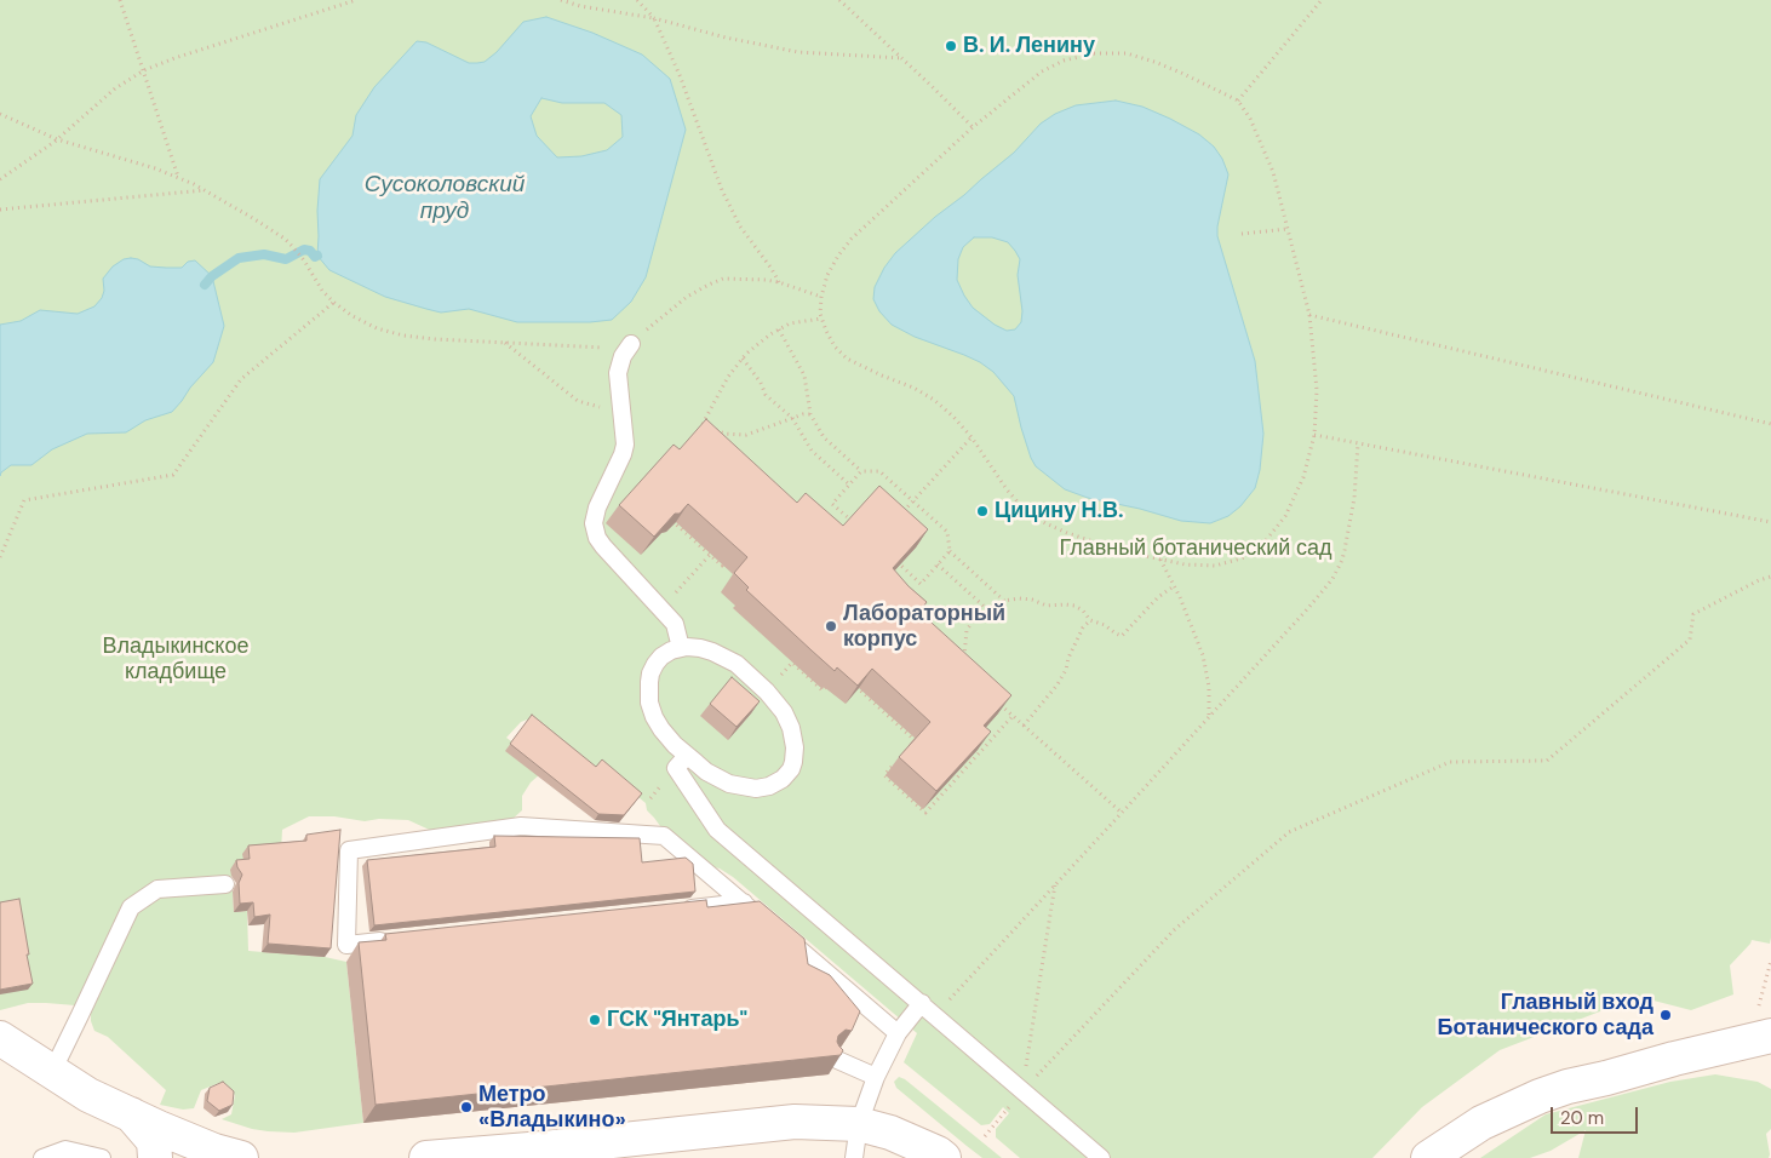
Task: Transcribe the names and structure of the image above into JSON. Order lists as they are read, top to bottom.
{
  "water": ["Сусоколовский пруд"],
  "parks": ["Главный ботанический сад", "Владыкинское кладбище"],
  "places": [
    "В. И. Ленину",
    "Цицину Н.В.",
    "Лабораторный корпус",
    "Главный вход Ботанического сада",
    "ГСК \"Янтарь\"",
    "Метро «Владыкино»"
  ],
  "scale_bar": "20 m"
}
